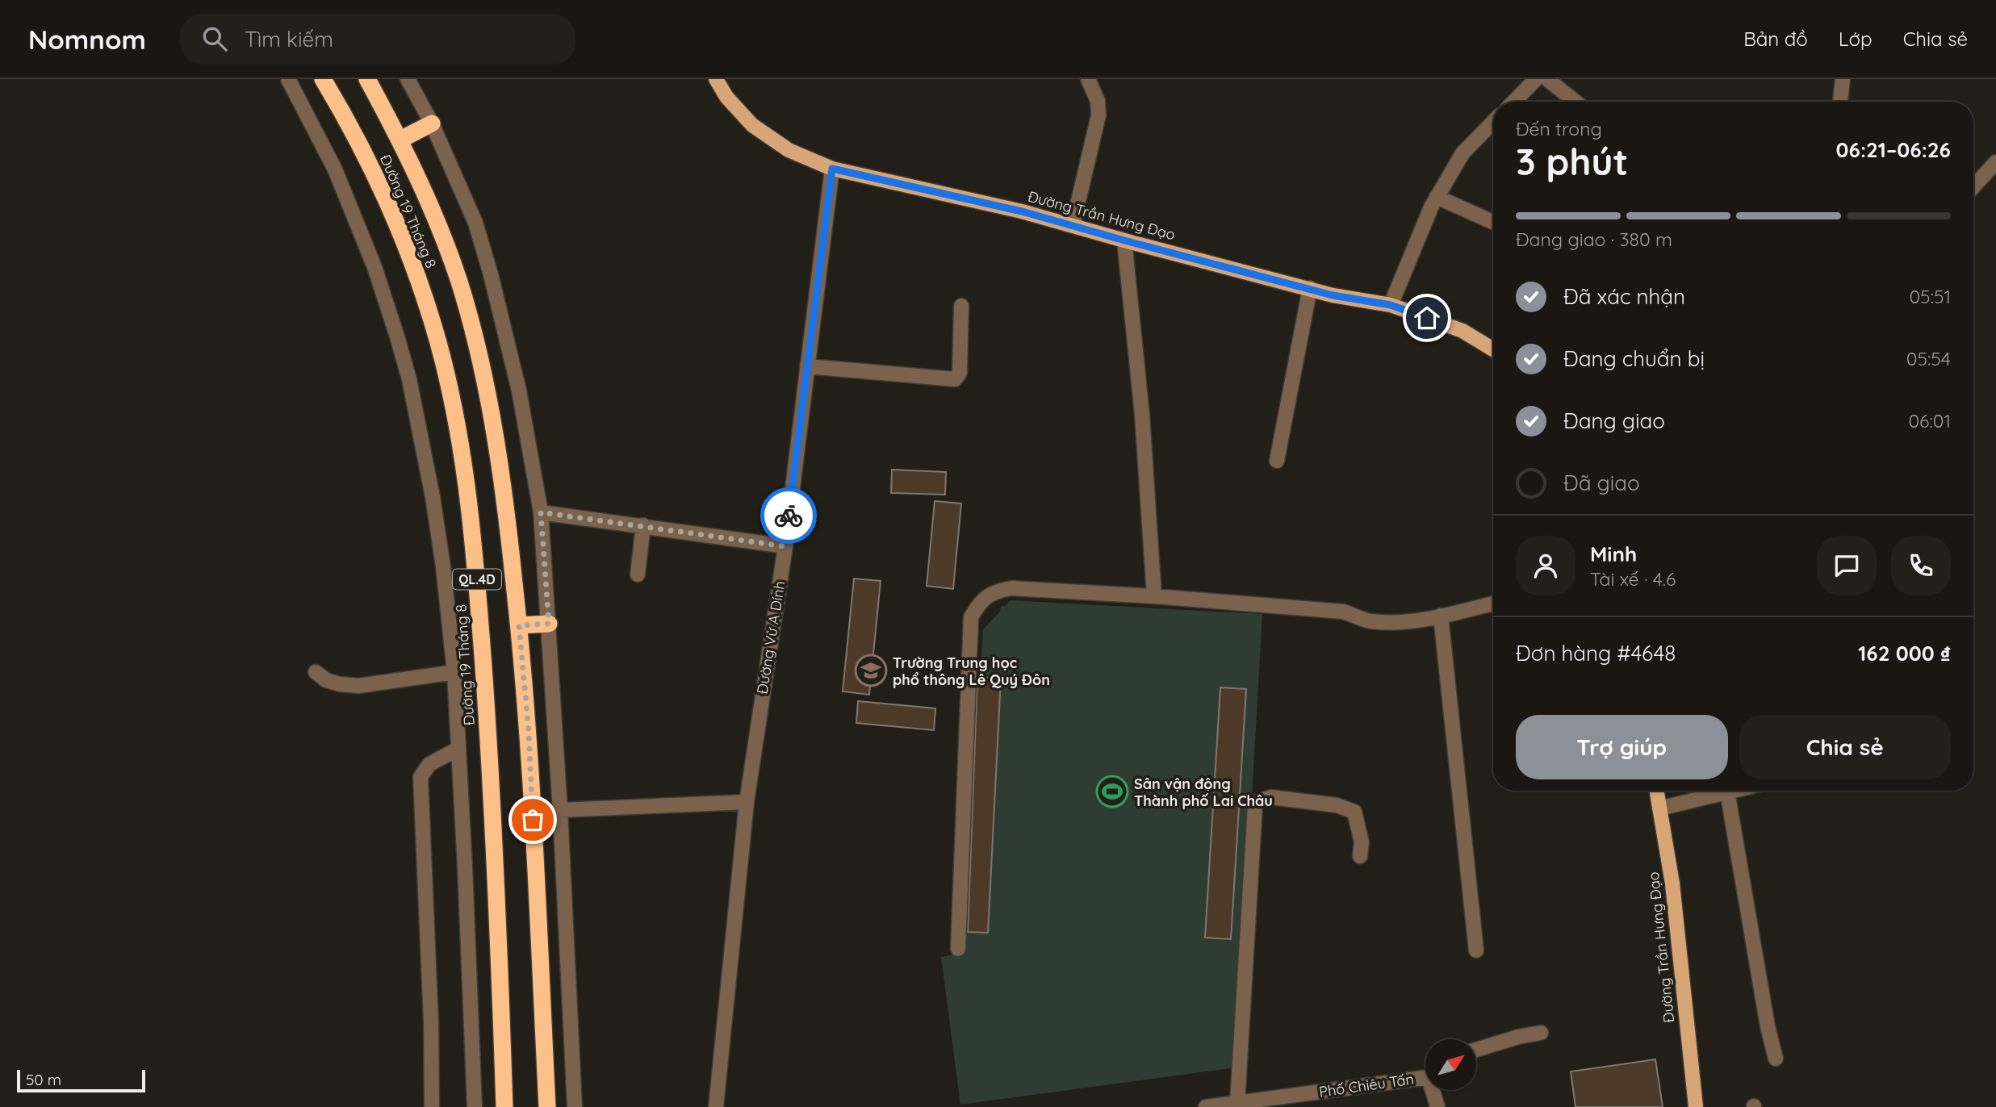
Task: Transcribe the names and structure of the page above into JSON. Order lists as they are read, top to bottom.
{
  "streets": {
    "highway": ["Đường 19 Tháng 8", "QL.4D"],
    "main road": ["Đường Trần Hưng Đạo"],
    "street": ["Đường Vừ A Dính", "Phố Chiêu Tấn"]
  },
  "crossings": [
    ["Đường Trần Hưng Đạo", "Đường Vừ A Dính"]
  ],
  "places": {
    "school or university": ["Trường Trung học phổ thông Lê Quý Đôn"],
    "sports": ["Sân vận động Thành phố Lai Châu"]
  },
  "scale_bar": "50 m",
  "north": "top right",
  "page": {
    "header": "Nomnom",
    "search": "Tìm kiếm",
    "nav": ["Bản đồ", "Lớp", "Chia sẻ"],
    "heading": ["3 phút", "Đến trong", "06:21–06:26"],
    "panel": [
      "Minh",
      "Tài xế · 4.6",
      "Đơn hàng #4648",
      "162 000 ₫"
    ],
    "bar": "Đang giao · 380 m",
    "list": [
      ["Đã xác nhận", "05:51"],
      ["Đang chuẩn bị", "05:54"],
      ["Đang giao", "06:01"],
      "Đã giao"
    ],
    "buttons": ["Trợ giúp", "Chia sẻ"],
    "scale": "50 m"
  }
}
